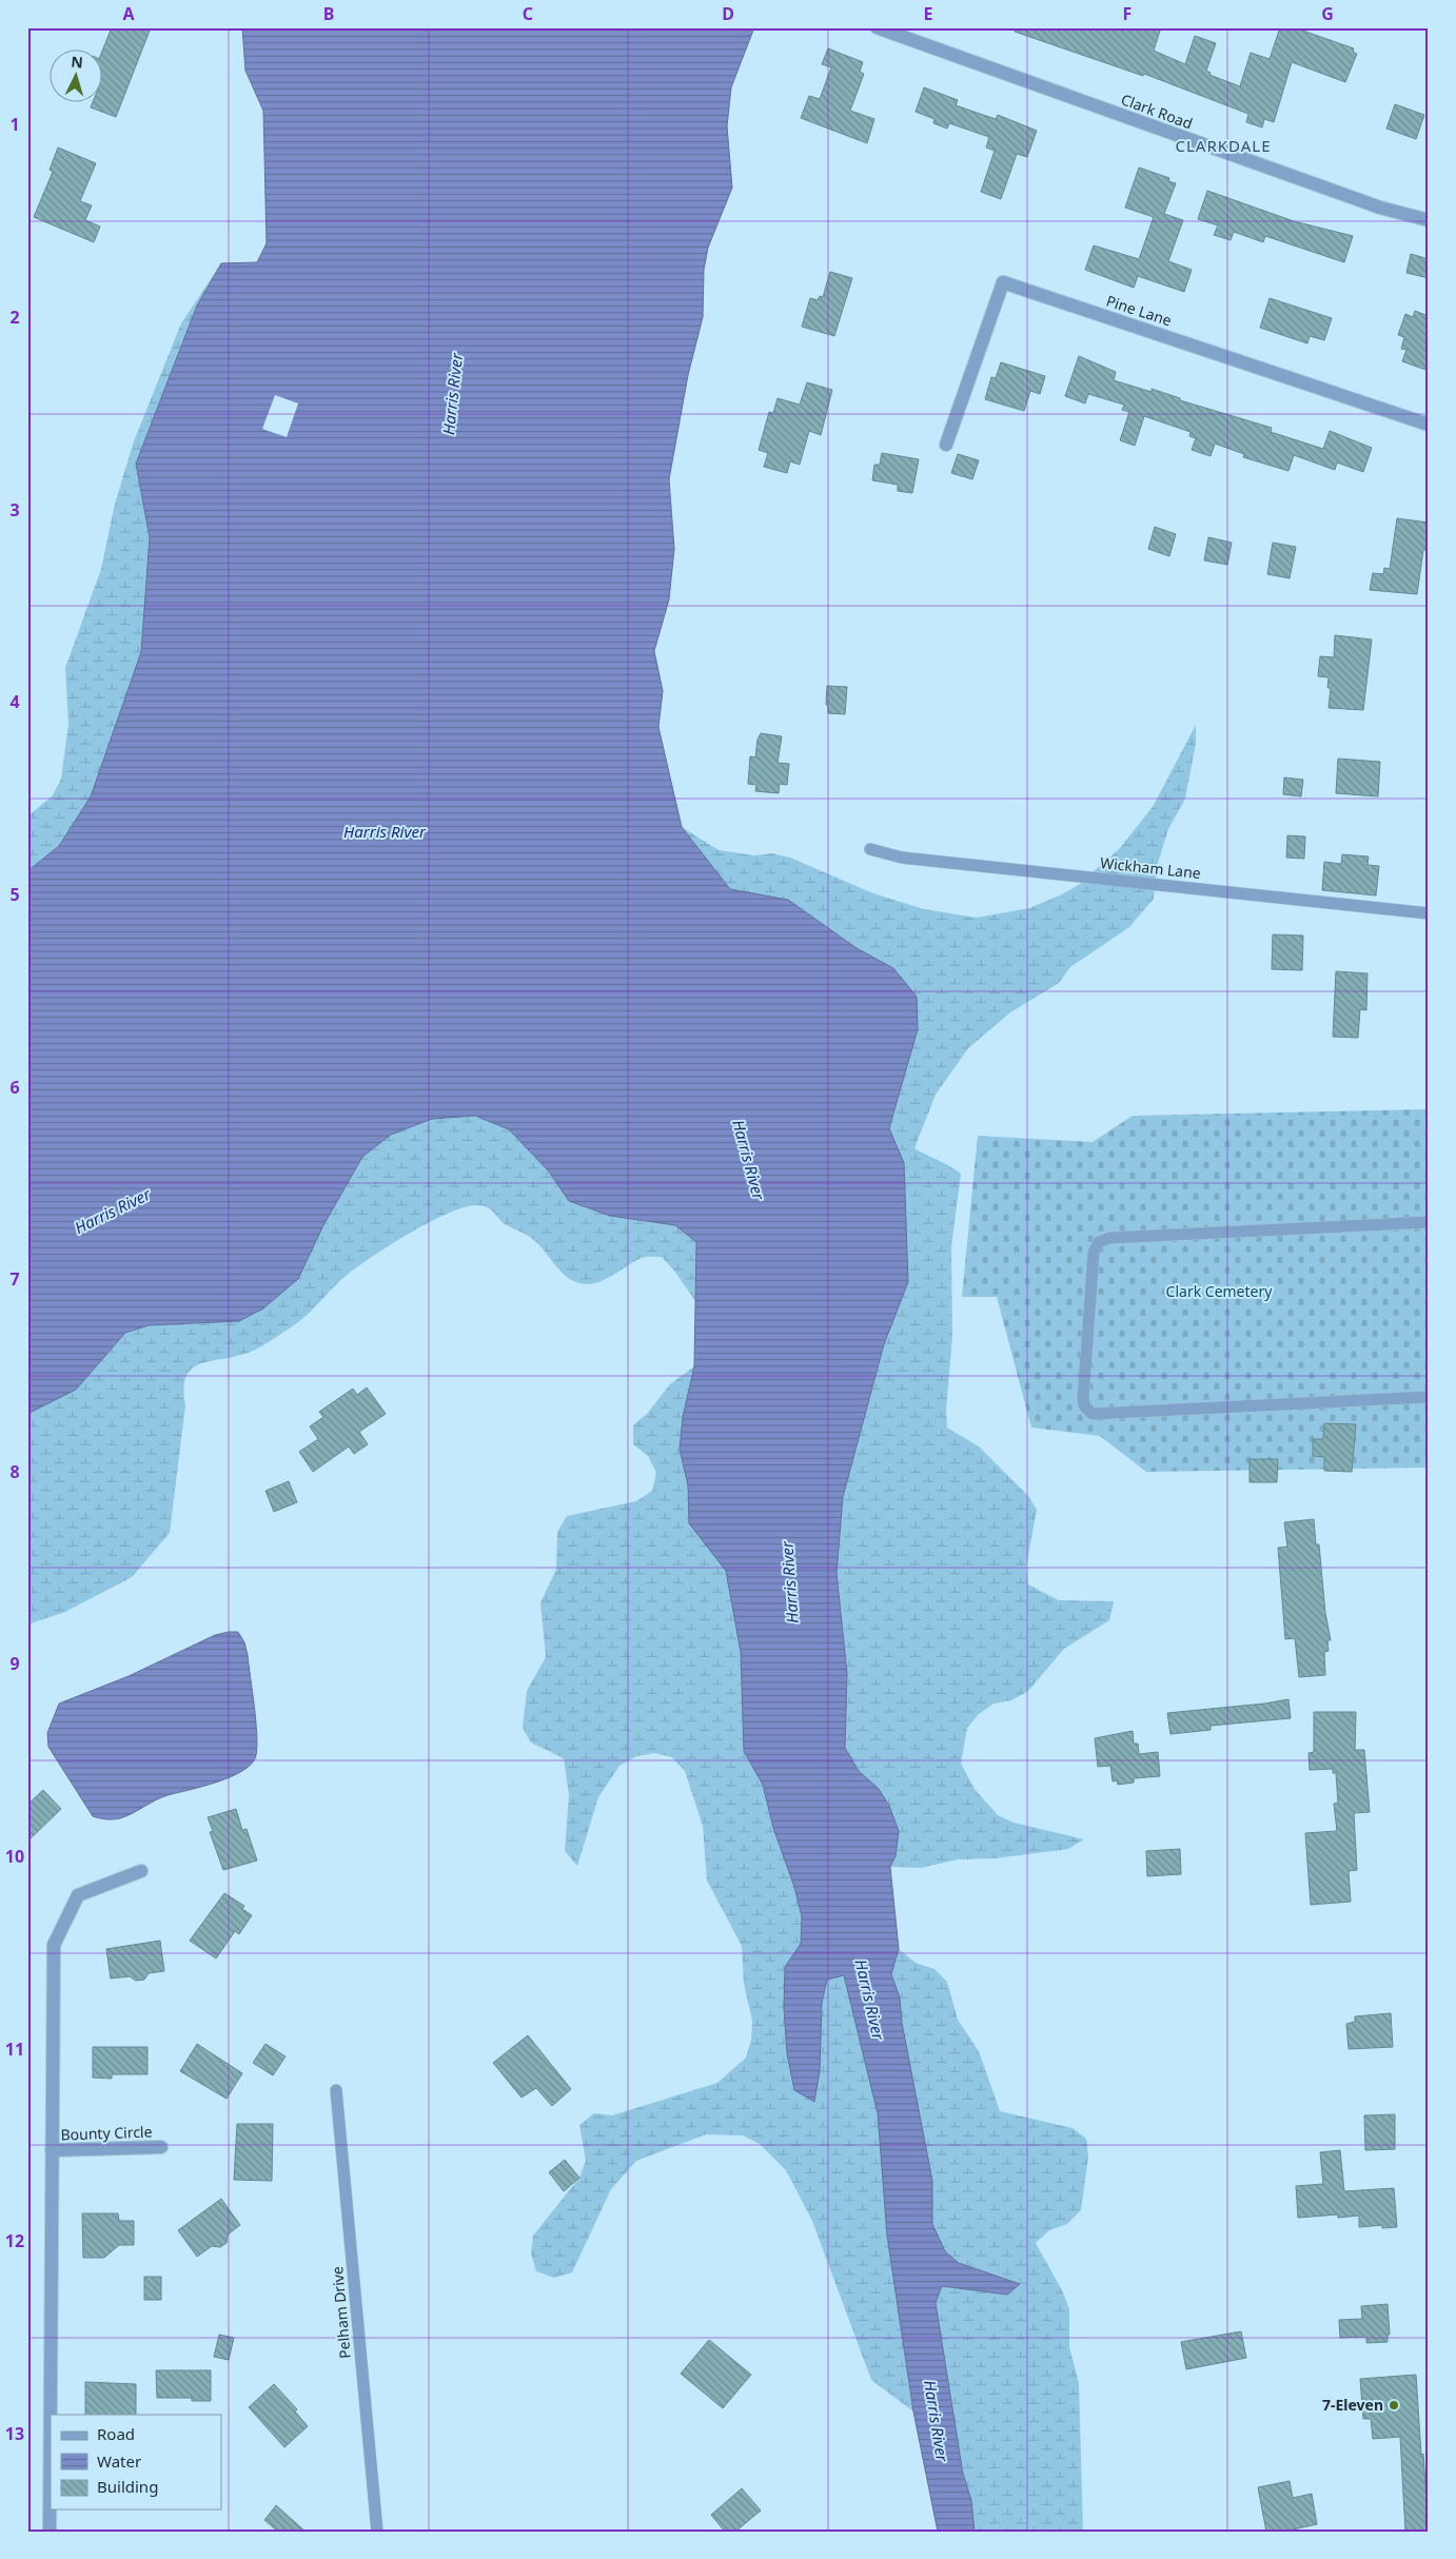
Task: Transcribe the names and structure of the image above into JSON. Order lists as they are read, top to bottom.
{
  "streets": {
    "street": ["Clark Road", "Pine Lane", "Bounty Circle"],
    "lane": ["Wickham Lane", "Pelham Drive"]
  },
  "districts": ["CLARKDALE"],
  "water": ["Harris River"],
  "parks": ["Clark Cemetery"],
  "places": ["7-Eleven"],
  "legend": ["Road", "Water", "Building"],
  "north": "top",
  "grid": {
    "columns": [
      "A",
      "B",
      "C",
      "D",
      "E",
      "F",
      "G"
    ],
    "rows": [
      "1",
      "2",
      "3",
      "4",
      "5",
      "6",
      "7",
      "8",
      "9",
      "10",
      "11",
      "12",
      "13"
    ]
  }
}
